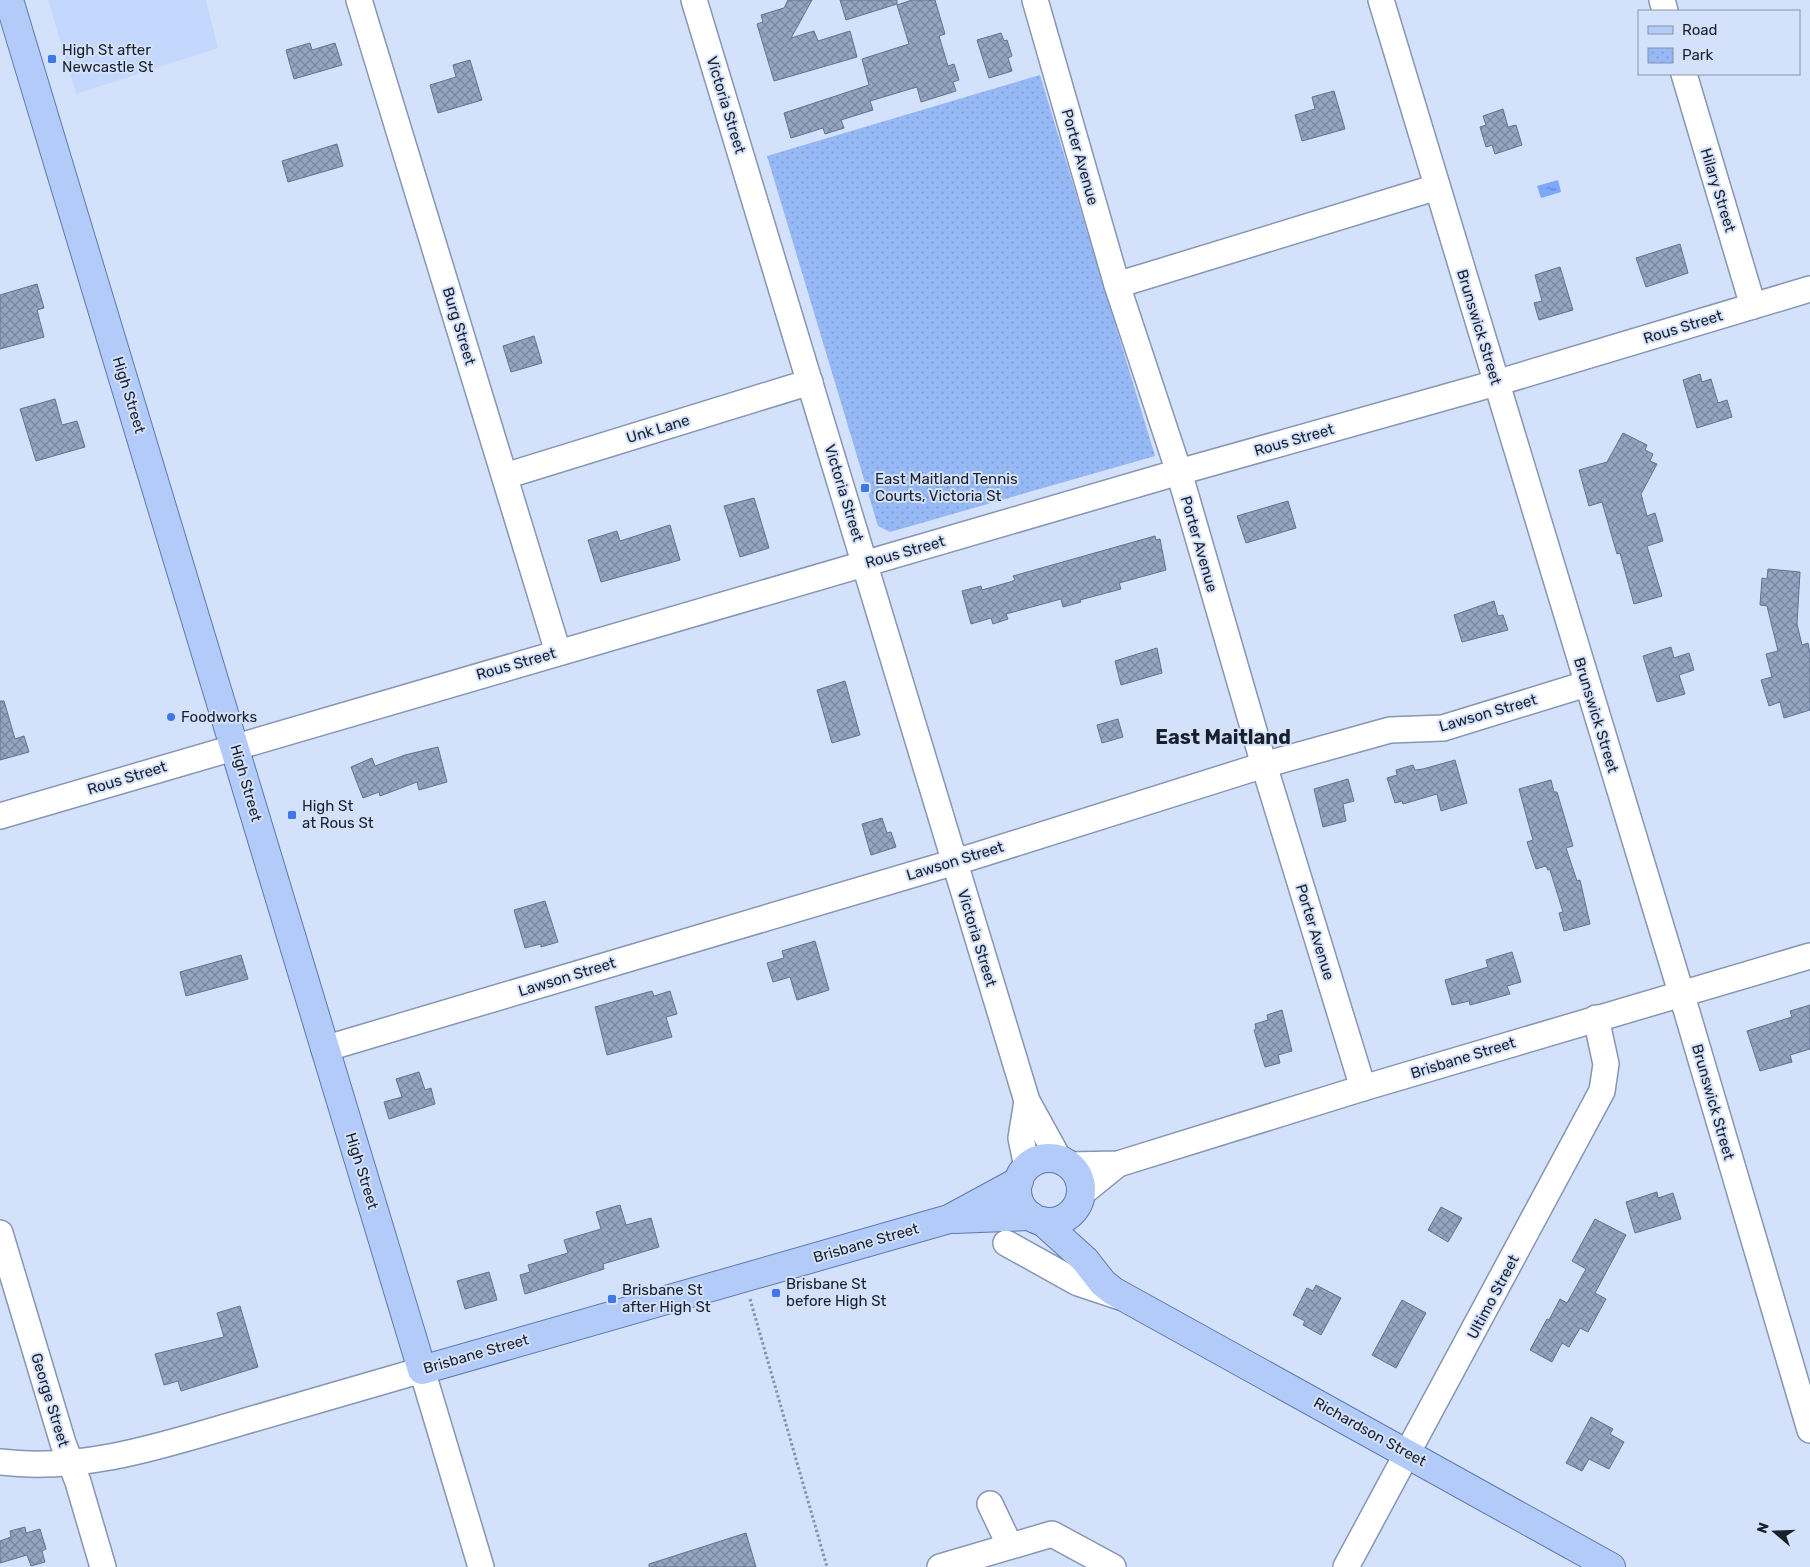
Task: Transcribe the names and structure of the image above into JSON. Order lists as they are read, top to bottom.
{
  "streets": {
    "main road": ["High Street", "Brisbane Street", "Richardson Street"],
    "street": [
      "Victoria Street",
      "Porter Avenue",
      "Hilary Street",
      "Burg Street",
      "Brunswick Street",
      "Rous Street",
      "Unk Lane",
      "Lawson Street",
      "Ultimo Street",
      "George Street"
    ]
  },
  "crossings": [
    ["Victoria Street", "Rous Street"],
    ["Victoria Street", "Unk Lane"],
    ["Victoria Street", "Lawson Street"],
    ["Victoria Street", "Brisbane Street"],
    ["Victoria Street", "Richardson Street"],
    ["Porter Avenue", "Rous Street"],
    ["Porter Avenue", "Lawson Street"],
    ["Porter Avenue", "Brisbane Street"],
    ["Hilary Street", "Rous Street"],
    ["Burg Street", "Rous Street"],
    ["Burg Street", "Unk Lane"],
    ["Brunswick Street", "Rous Street"],
    ["Brunswick Street", "Lawson Street"],
    ["Brunswick Street", "Brisbane Street"],
    ["Rous Street", "High Street"],
    ["High Street", "Lawson Street"],
    ["High Street", "Brisbane Street"],
    ["Brisbane Street", "Ultimo Street"],
    ["Brisbane Street", "George Street"],
    ["Brisbane Street", "Richardson Street"],
    ["Ultimo Street", "Richardson Street"]
  ],
  "districts": ["East Maitland"],
  "places": {
    "transit": [
      "High St after Newcastle St",
      "East Maitland Tennis Courts, Victoria St",
      "High St at Rous St",
      "Brisbane St before High St",
      "Brisbane St after High St"
    ],
    "other": ["Foodworks"]
  },
  "legend": ["Road", "Park"],
  "north": "left"
}
